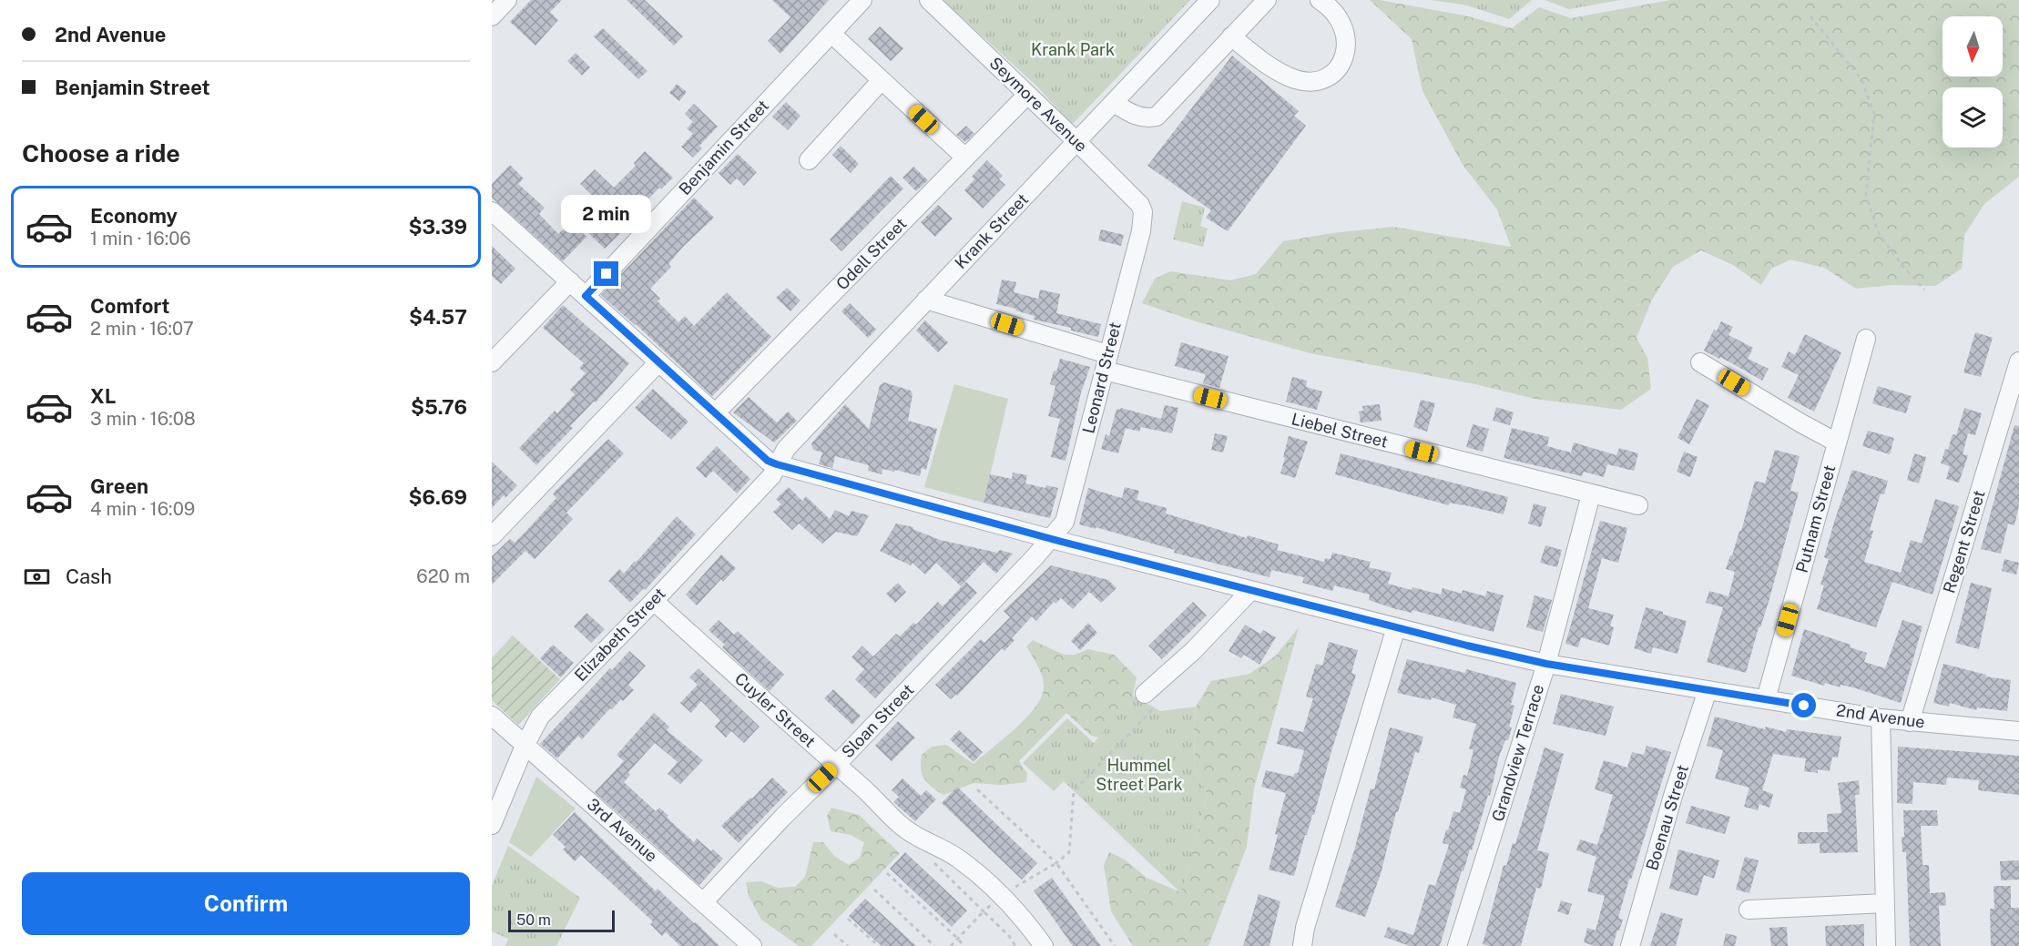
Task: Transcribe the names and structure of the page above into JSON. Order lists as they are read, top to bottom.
{
  "streets": {
    "street": [
      "Seymore Avenue",
      "Benjamin Street",
      "Krank Street",
      "Odell Street",
      "Leonard Street",
      "Liebel Street",
      "Putnam Street",
      "Regent Street",
      "Elizabeth Street",
      "Cuyler Street",
      "2nd Avenue",
      "Sloan Street",
      "Grandview Terrace",
      "Boenau Street",
      "3rd Avenue"
    ]
  },
  "crossings": [
    ["Seymore Avenue", "Krank Street"],
    ["Seymore Avenue", "Odell Street"],
    ["Seymore Avenue", "Leonard Street"],
    ["Benjamin Street", "2nd Avenue"],
    ["Krank Street", "Liebel Street"],
    ["Krank Street", "Elizabeth Street"],
    ["Krank Street", "2nd Avenue"],
    ["Odell Street", "2nd Avenue"],
    ["Leonard Street", "Liebel Street"],
    ["Leonard Street", "2nd Avenue"],
    ["Leonard Street", "Sloan Street"],
    ["Liebel Street", "Grandview Terrace"],
    ["Putnam Street", "2nd Avenue"],
    ["Regent Street", "2nd Avenue"],
    ["Elizabeth Street", "Cuyler Street"],
    ["Elizabeth Street", "2nd Avenue"],
    ["Elizabeth Street", "3rd Avenue"],
    ["Cuyler Street", "Sloan Street"],
    ["2nd Avenue", "Sloan Street"],
    ["2nd Avenue", "Grandview Terrace"],
    ["2nd Avenue", "Boenau Street"],
    ["Sloan Street", "3rd Avenue"]
  ],
  "parks": ["Krank Park", "Hummel Street Park"],
  "scale_bar": "50 m",
  "north": "bottom",
  "page": {
    "banner": ["2nd Avenue", "Benjamin Street"],
    "heading": "Choose a ride",
    "list": [
      {
        "name": "Economy",
        "note": "1 min · 16:06",
        "value": "$3.39"
      },
      {
        "name": "Comfort",
        "note": "2 min · 16:07",
        "value": "$4.57"
      },
      {
        "name": "XL",
        "note": "3 min · 16:08",
        "value": "$5.76"
      },
      {
        "name": "Green",
        "note": "4 min · 16:09",
        "value": "$6.69"
      }
    ],
    "bubble": "2 min",
    "pay": ["Cash", "620 m"],
    "buttons": "Confirm",
    "scale": "50 m"
  }
}
